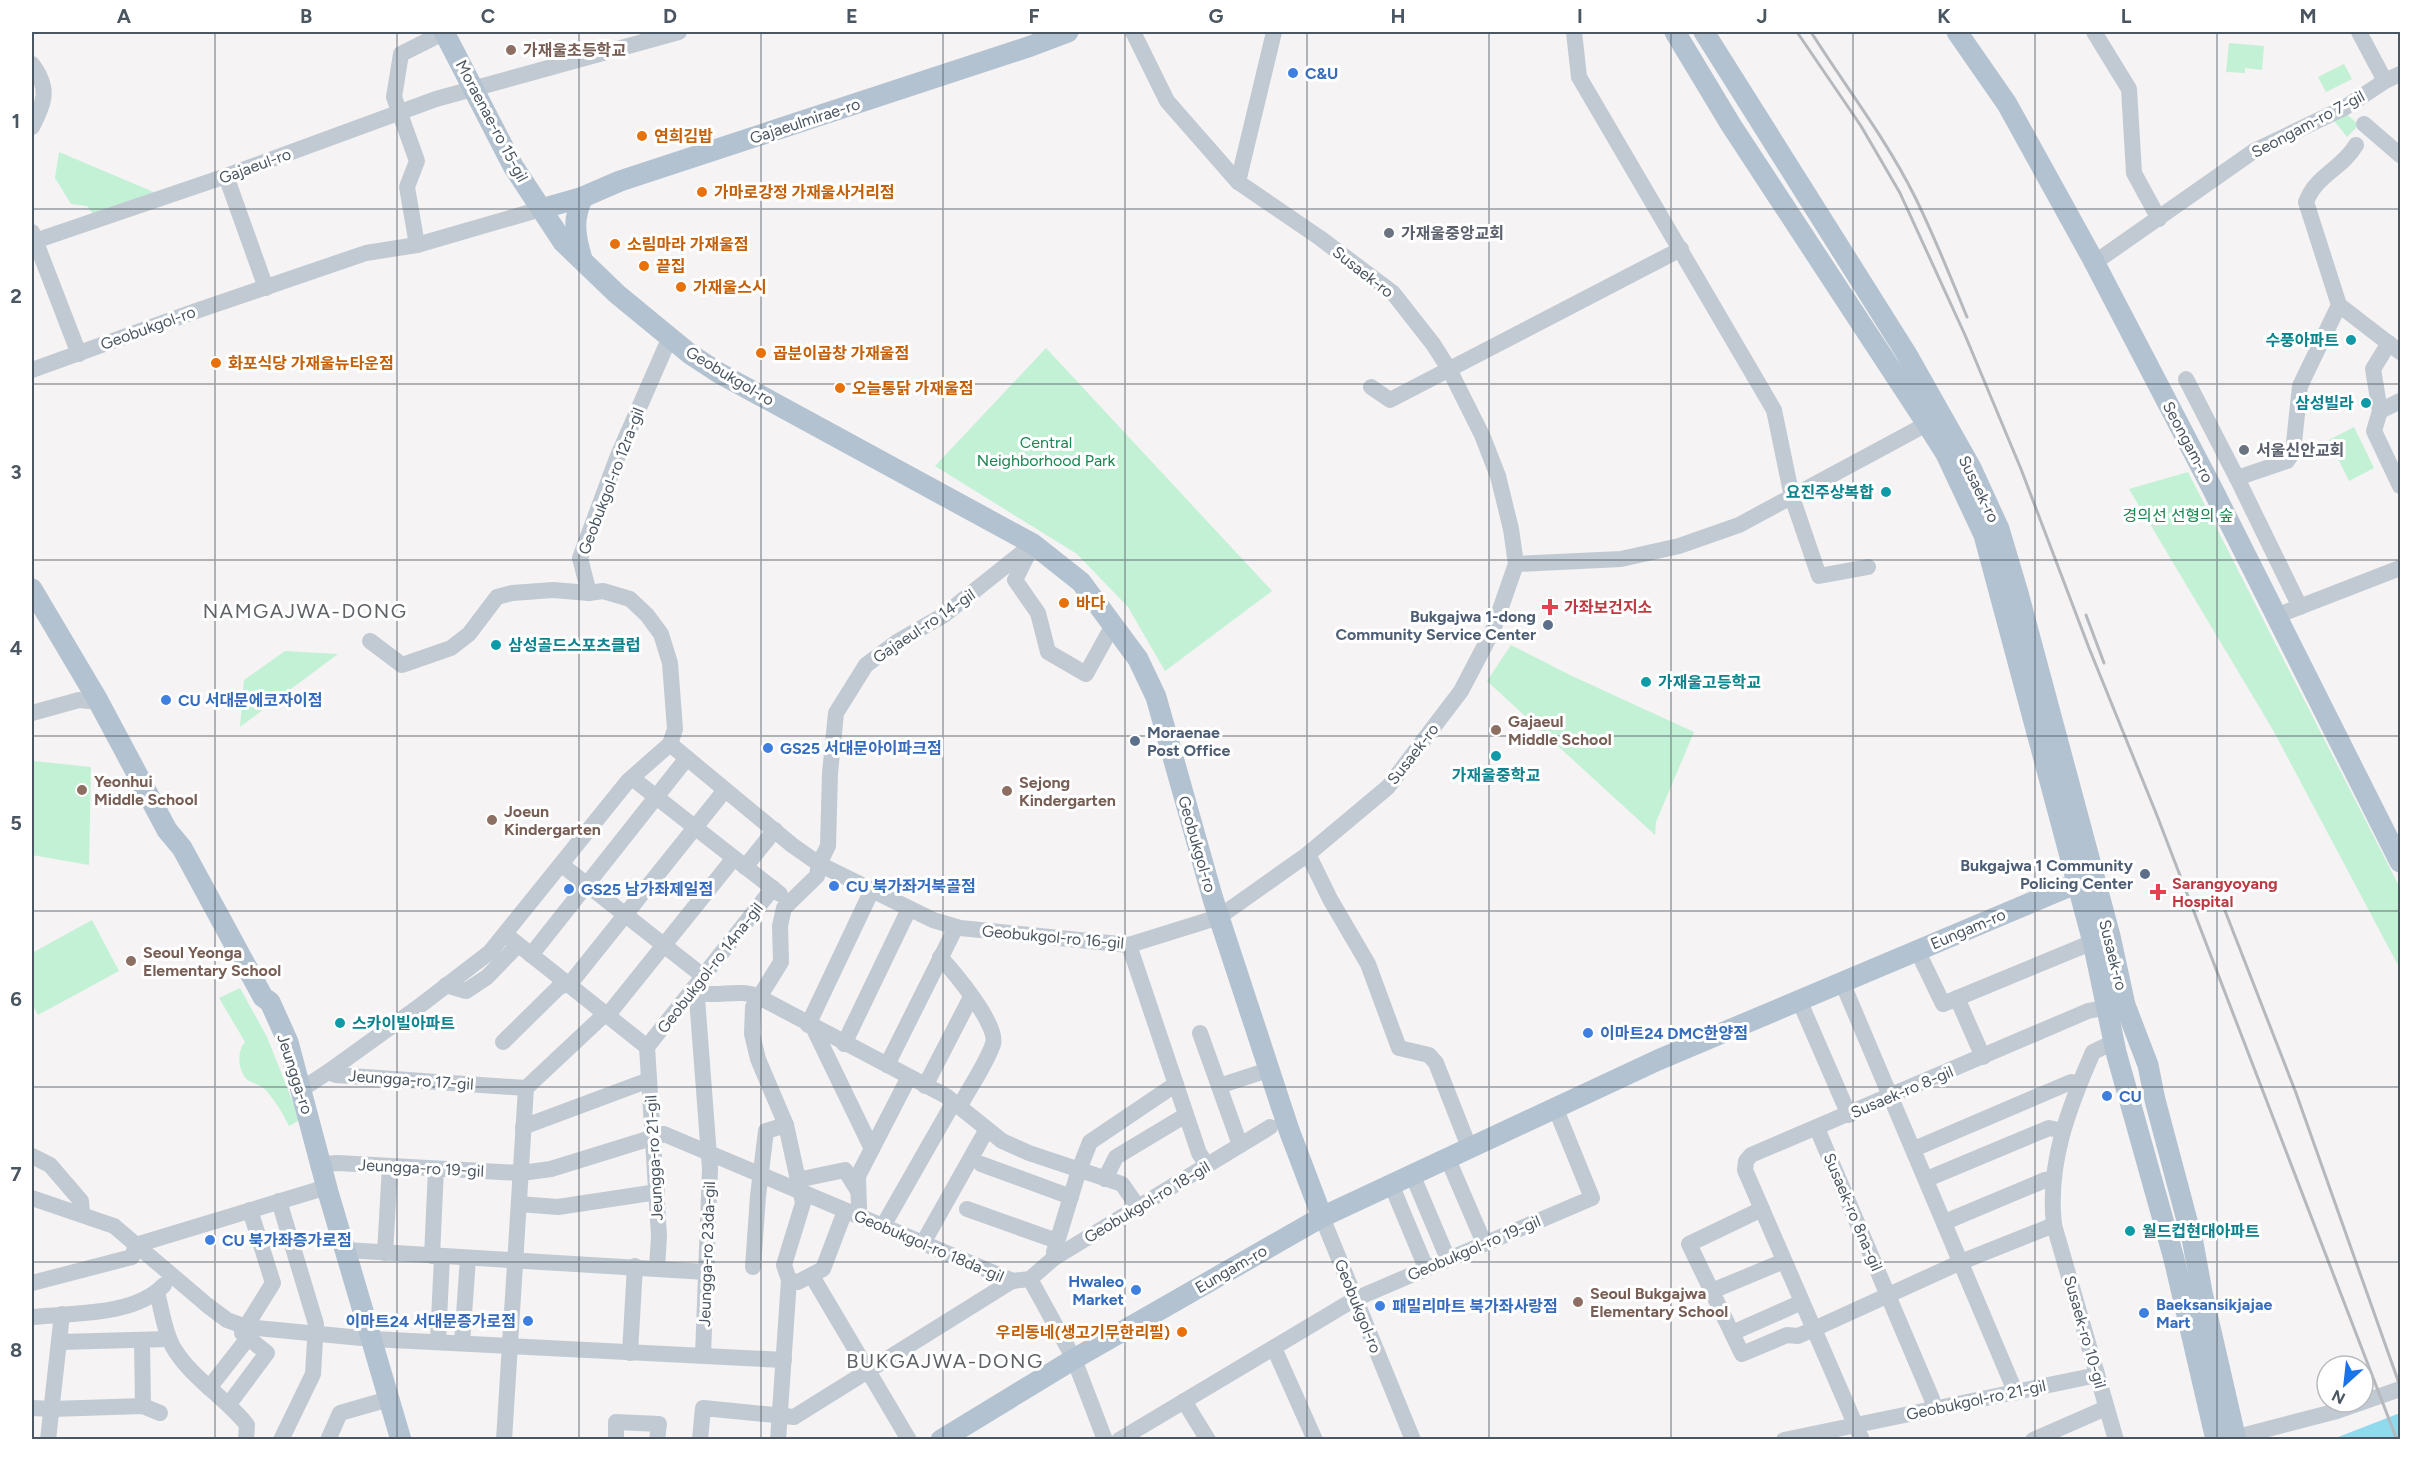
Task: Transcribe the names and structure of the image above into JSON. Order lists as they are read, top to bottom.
{
  "streets": {
    "main road": [
      "Moraenae-ro 15-gil",
      "Gajaeulmirae-ro",
      "Susaek-ro",
      "Geobukgol-ro",
      "Seongam-ro",
      "Eungam-ro",
      "Jeungga-ro"
    ],
    "street": [
      "Seongam-ro 7-gil",
      "Gajaeul-ro",
      "Geobukgol-ro 12ra-gil",
      "Gajaeul-ro 14-gil",
      "Geobukgol-ro 16-gil",
      "Geobukgol-ro 14na-gil",
      "Jeungga-ro 17-gil",
      "Susaek-ro 8-gil",
      "Jeungga-ro 21-gil",
      "Jeungga-ro 19-gil",
      "Geobukgol-ro 18-gil",
      "Susaek-ro 8na-gil",
      "Geobukgol-ro 18da-gil",
      "Geobukgol-ro 19-gil",
      "Jeungga-ro 23da-gil",
      "Susaek-ro 10-gil",
      "Geobukgol-ro 21-gil"
    ]
  },
  "crossings": [
    ["Moraenae-ro 15-gil", "Gajaeulmirae-ro"],
    ["Moraenae-ro 15-gil", "Gajaeul-ro"],
    ["Moraenae-ro 15-gil", "Geobukgol-ro"],
    ["Gajaeulmirae-ro", "Geobukgol-ro"],
    ["Seongam-ro 7-gil", "Seongam-ro"],
    ["Gajaeul-ro", "Geobukgol-ro"],
    ["Susaek-ro", "Geobukgol-ro"],
    ["Susaek-ro", "Eungam-ro"],
    ["Susaek-ro", "Geobukgol-ro 16-gil"],
    ["Susaek-ro", "Susaek-ro 8-gil"],
    ["Susaek-ro", "Susaek-ro 10-gil"],
    ["Geobukgol-ro", "Geobukgol-ro 12ra-gil"],
    ["Geobukgol-ro", "Gajaeul-ro 14-gil"],
    ["Geobukgol-ro", "Eungam-ro"],
    ["Geobukgol-ro", "Geobukgol-ro 16-gil"],
    ["Geobukgol-ro", "Geobukgol-ro 19-gil"],
    ["Gajaeul-ro 14-gil", "Geobukgol-ro 16-gil"],
    ["Eungam-ro", "Geobukgol-ro 19-gil"],
    ["Geobukgol-ro 16-gil", "Jeungga-ro"],
    ["Geobukgol-ro 14na-gil", "Jeungga-ro 21-gil"],
    ["Geobukgol-ro 14na-gil", "Jeungga-ro 23da-gil"],
    ["Jeungga-ro", "Jeungga-ro 17-gil"],
    ["Jeungga-ro", "Jeungga-ro 19-gil"],
    ["Susaek-ro 8-gil", "Susaek-ro 8na-gil"],
    ["Susaek-ro 8-gil", "Geobukgol-ro 21-gil"],
    ["Jeungga-ro 21-gil", "Jeungga-ro 23da-gil"],
    ["Geobukgol-ro 18-gil", "Geobukgol-ro 18da-gil"],
    ["Susaek-ro 8na-gil", "Geobukgol-ro 21-gil"],
    ["Geobukgol-ro 18da-gil", "Jeungga-ro 23da-gil"],
    ["Susaek-ro 10-gil", "Geobukgol-ro 21-gil"]
  ],
  "districts": ["NAMGAJWA-DONG", "BUKGAJWA-DONG"],
  "parks": ["Central Neighborhood Park", "경의선 선형의 숲"],
  "places": {
    "other": [
      "가재울초등학교",
      "C&U",
      "연희김밥",
      "가마로강정 가재울사거리점",
      "가재울중앙교회",
      "소림마라 가재울점",
      "끝집",
      "가재울스시",
      "수풍아파트",
      "곱분이곱창 가재울점",
      "화포식당 가재울뉴타운점",
      "오늘통닭 가재울점",
      "삼성빌라",
      "서울신안교회",
      "요진주상복합",
      "바다",
      "Bukgajwa 1-dong Community Service Center",
      "삼성골드스포츠클럽",
      "가재울고등학교",
      "CU 서대문에코자이점",
      "Gajaeul Middle School",
      "Moraenae Post Office",
      "GS25 서대문아이파크점",
      "가재울중학교",
      "Yeonhui Middle School",
      "Sejong Kindergarten",
      "Joeun Kindergarten",
      "Bukgajwa 1 Community Policing Center",
      "CU 북가좌거북골점",
      "GS25 남가좌제일점",
      "Seoul Yeonga Elementary School",
      "스카이빌아파트",
      "이마트24 DMC한양점",
      "CU",
      "월드컵현대아파트",
      "CU 북가좌증가로점",
      "Hwaleo Market",
      "Seoul Bukgajwa Elementary School",
      "패밀리마트 북가좌사랑점",
      "Baeksansikjajae Mart",
      "이마트24 서대문증가로점",
      "우리동네(생고기무한리필)"
    ],
    "health": ["가좌보건지소", "Sarangyoyang Hospital"]
  },
  "north": "bottom left",
  "grid": {
    "columns": [
      "A",
      "B",
      "C",
      "D",
      "E",
      "F",
      "G",
      "H",
      "I",
      "J",
      "K",
      "L",
      "M"
    ],
    "rows": [
      "1",
      "2",
      "3",
      "4",
      "5",
      "6",
      "7",
      "8"
    ]
  }
}
